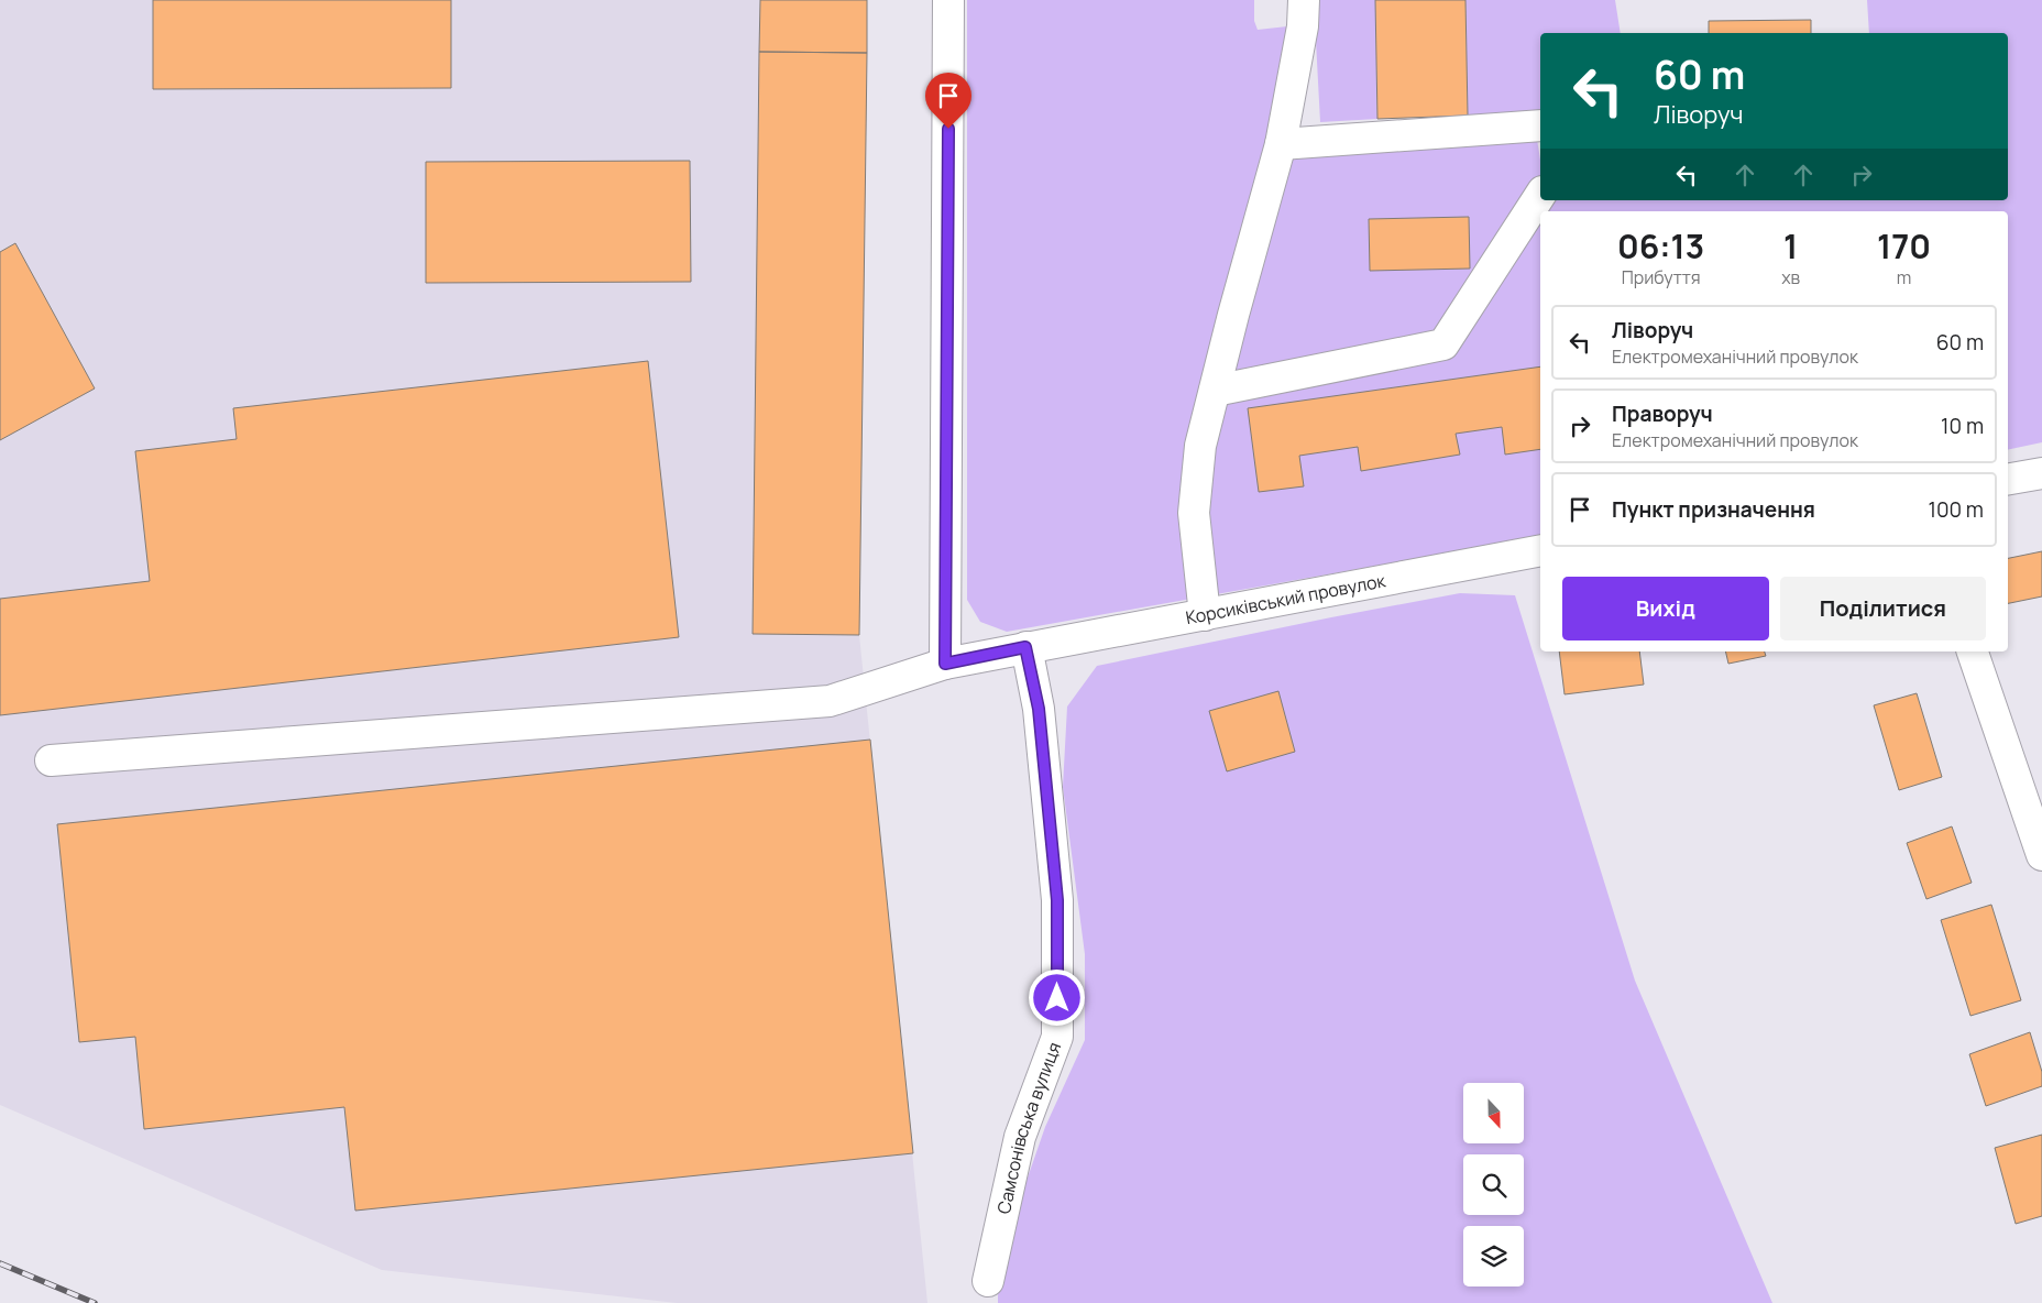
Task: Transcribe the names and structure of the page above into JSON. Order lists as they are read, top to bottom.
{
  "streets": {
    "street": ["Корсиківський провулок", "Самсонівська вулиця"]
  },
  "crossings": [
    ["Корсиківський провулок", "Самсонівська вулиця"]
  ],
  "north": "bottom",
  "page": {
    "turn": ["60 m", "Ліворуч"],
    "eta": [
      "06:13",
      "Прибуття",
      "1",
      "хв",
      "170",
      "m"
    ],
    "list": [
      {
        "name": "Ліворуч",
        "note": "Електромеханічний провулок",
        "value": "60 m"
      },
      {
        "name": "Праворуч",
        "note": "Електромеханічний провулок",
        "value": "10 m"
      },
      {
        "name": "Пункт призначення",
        "value": "100 m"
      }
    ],
    "buttons": ["Вихід", "Поділитися"]
  }
}
